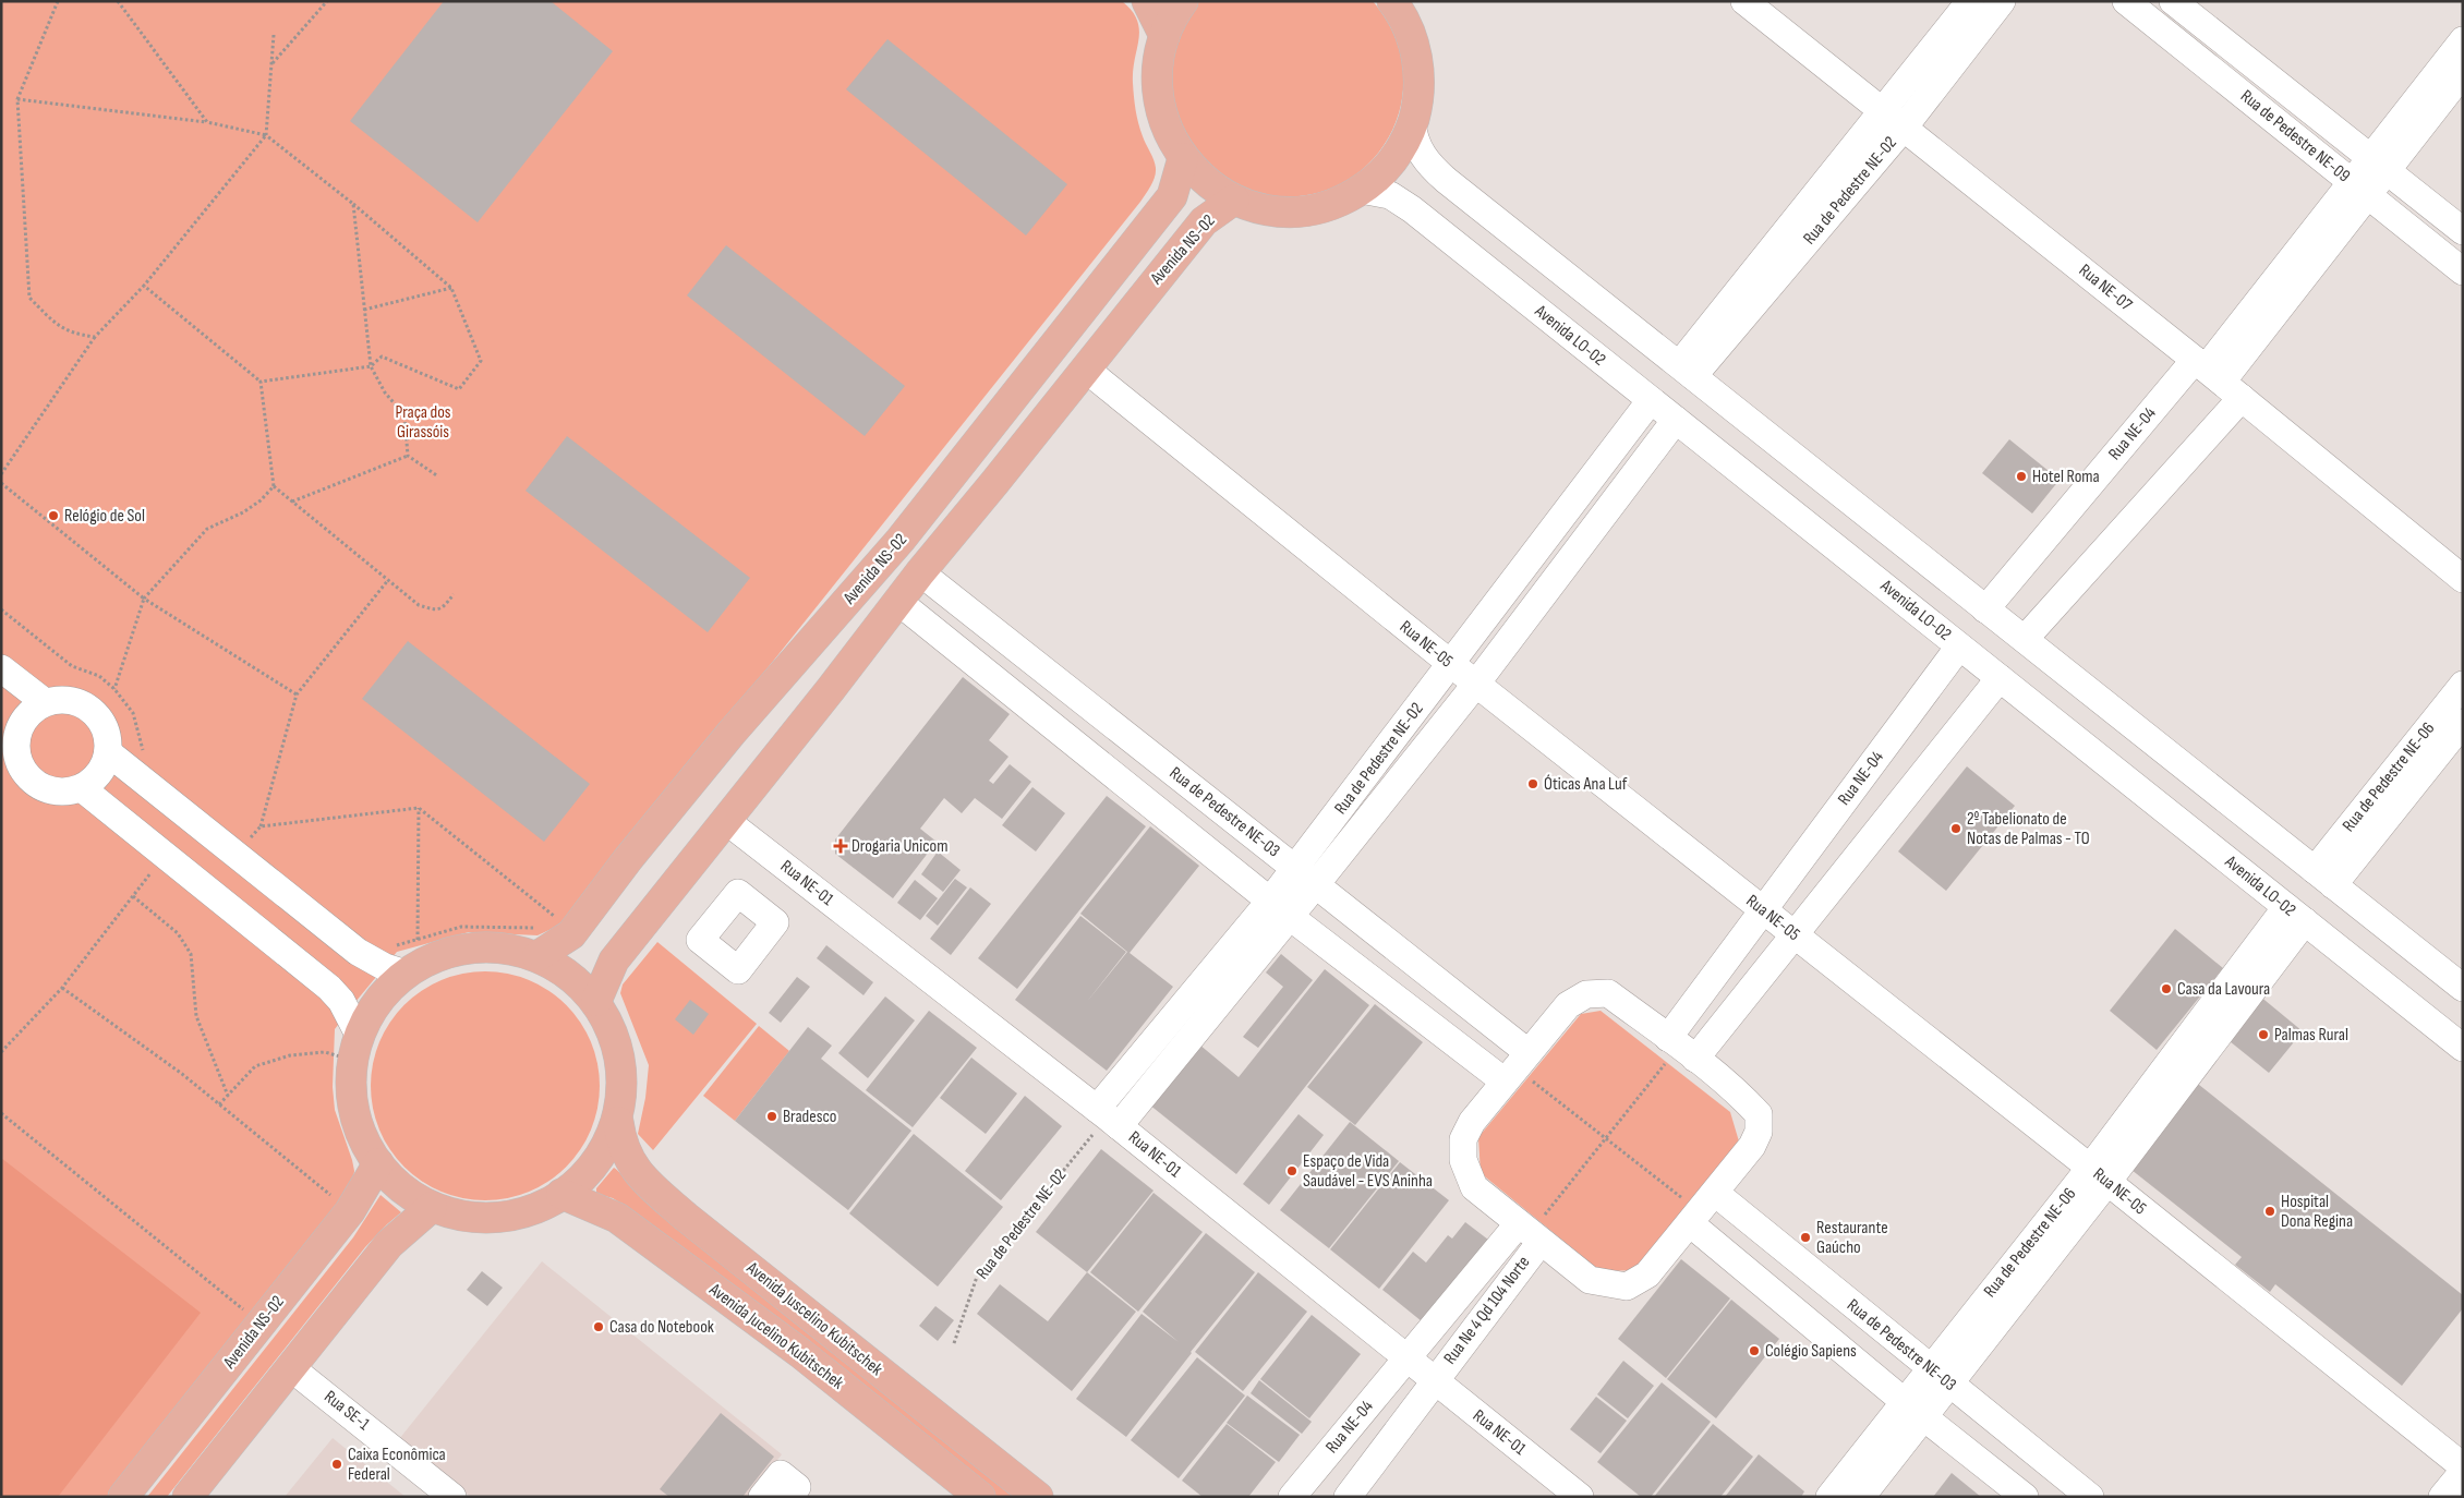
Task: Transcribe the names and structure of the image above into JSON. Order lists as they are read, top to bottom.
{
  "streets": {
    "main road": ["Avenida NS-02", "Avenida Juscelino Kubitschek", "Avenida Jucelino Kubitschek"],
    "street": [
      "Rua de Pedestre NE-09",
      "Rua de Pedestre NE-02",
      "Rua NE-07",
      "Avenida LO-02",
      "Rua NE-04",
      "Rua NE-05",
      "Rua de Pedestre NE-06",
      "Rua de Pedestre NE-03",
      "Rua NE-01",
      "Rua Ne 4 Qd 104 Norte",
      "Rua SE-1"
    ]
  },
  "crossings": [
    ["Rua de Pedestre NE-02", "Rua NE-07"],
    ["Rua de Pedestre NE-02", "Avenida LO-02"],
    ["Rua de Pedestre NE-02", "Rua NE-05"],
    ["Rua de Pedestre NE-02", "Rua de Pedestre NE-03"],
    ["Rua de Pedestre NE-02", "Rua NE-01"],
    ["Avenida NS-02", "Avenida LO-02"],
    ["Avenida NS-02", "Rua NE-05"],
    ["Avenida NS-02", "Rua de Pedestre NE-03"],
    ["Avenida NS-02", "Rua NE-01"],
    ["Rua NE-07", "Rua NE-04"],
    ["Avenida LO-02", "Rua NE-04"],
    ["Avenida LO-02", "Rua de Pedestre NE-06"],
    ["Rua NE-04", "Rua NE-05"],
    ["Rua NE-04", "Rua NE-01"],
    ["Rua NE-04", "Rua Ne 4 Qd 104 Norte"],
    ["Rua NE-05", "Rua de Pedestre NE-06"],
    ["Rua de Pedestre NE-06", "Rua de Pedestre NE-03"],
    ["Rua NE-01", "Rua Ne 4 Qd 104 Norte"]
  ],
  "parks": ["Praça dos Girassóis"],
  "places": {
    "other": [
      "Hotel Roma",
      "Relógio de Sol",
      "Óticas Ana Luf",
      "2º Tabelionato de Notas de Palmas - TO",
      "Casa da Lavoura",
      "Palmas Rural",
      "Bradesco",
      "Espaço de Vida Saudável - EVS Aninha",
      "Hospital Dona Regina",
      "Restaurante Gaúcho",
      "Casa do Notebook",
      "Colégio Sapiens",
      "Caixa Econômica Federal"
    ],
    "health": ["Drogaria Unicom"]
  }
}
